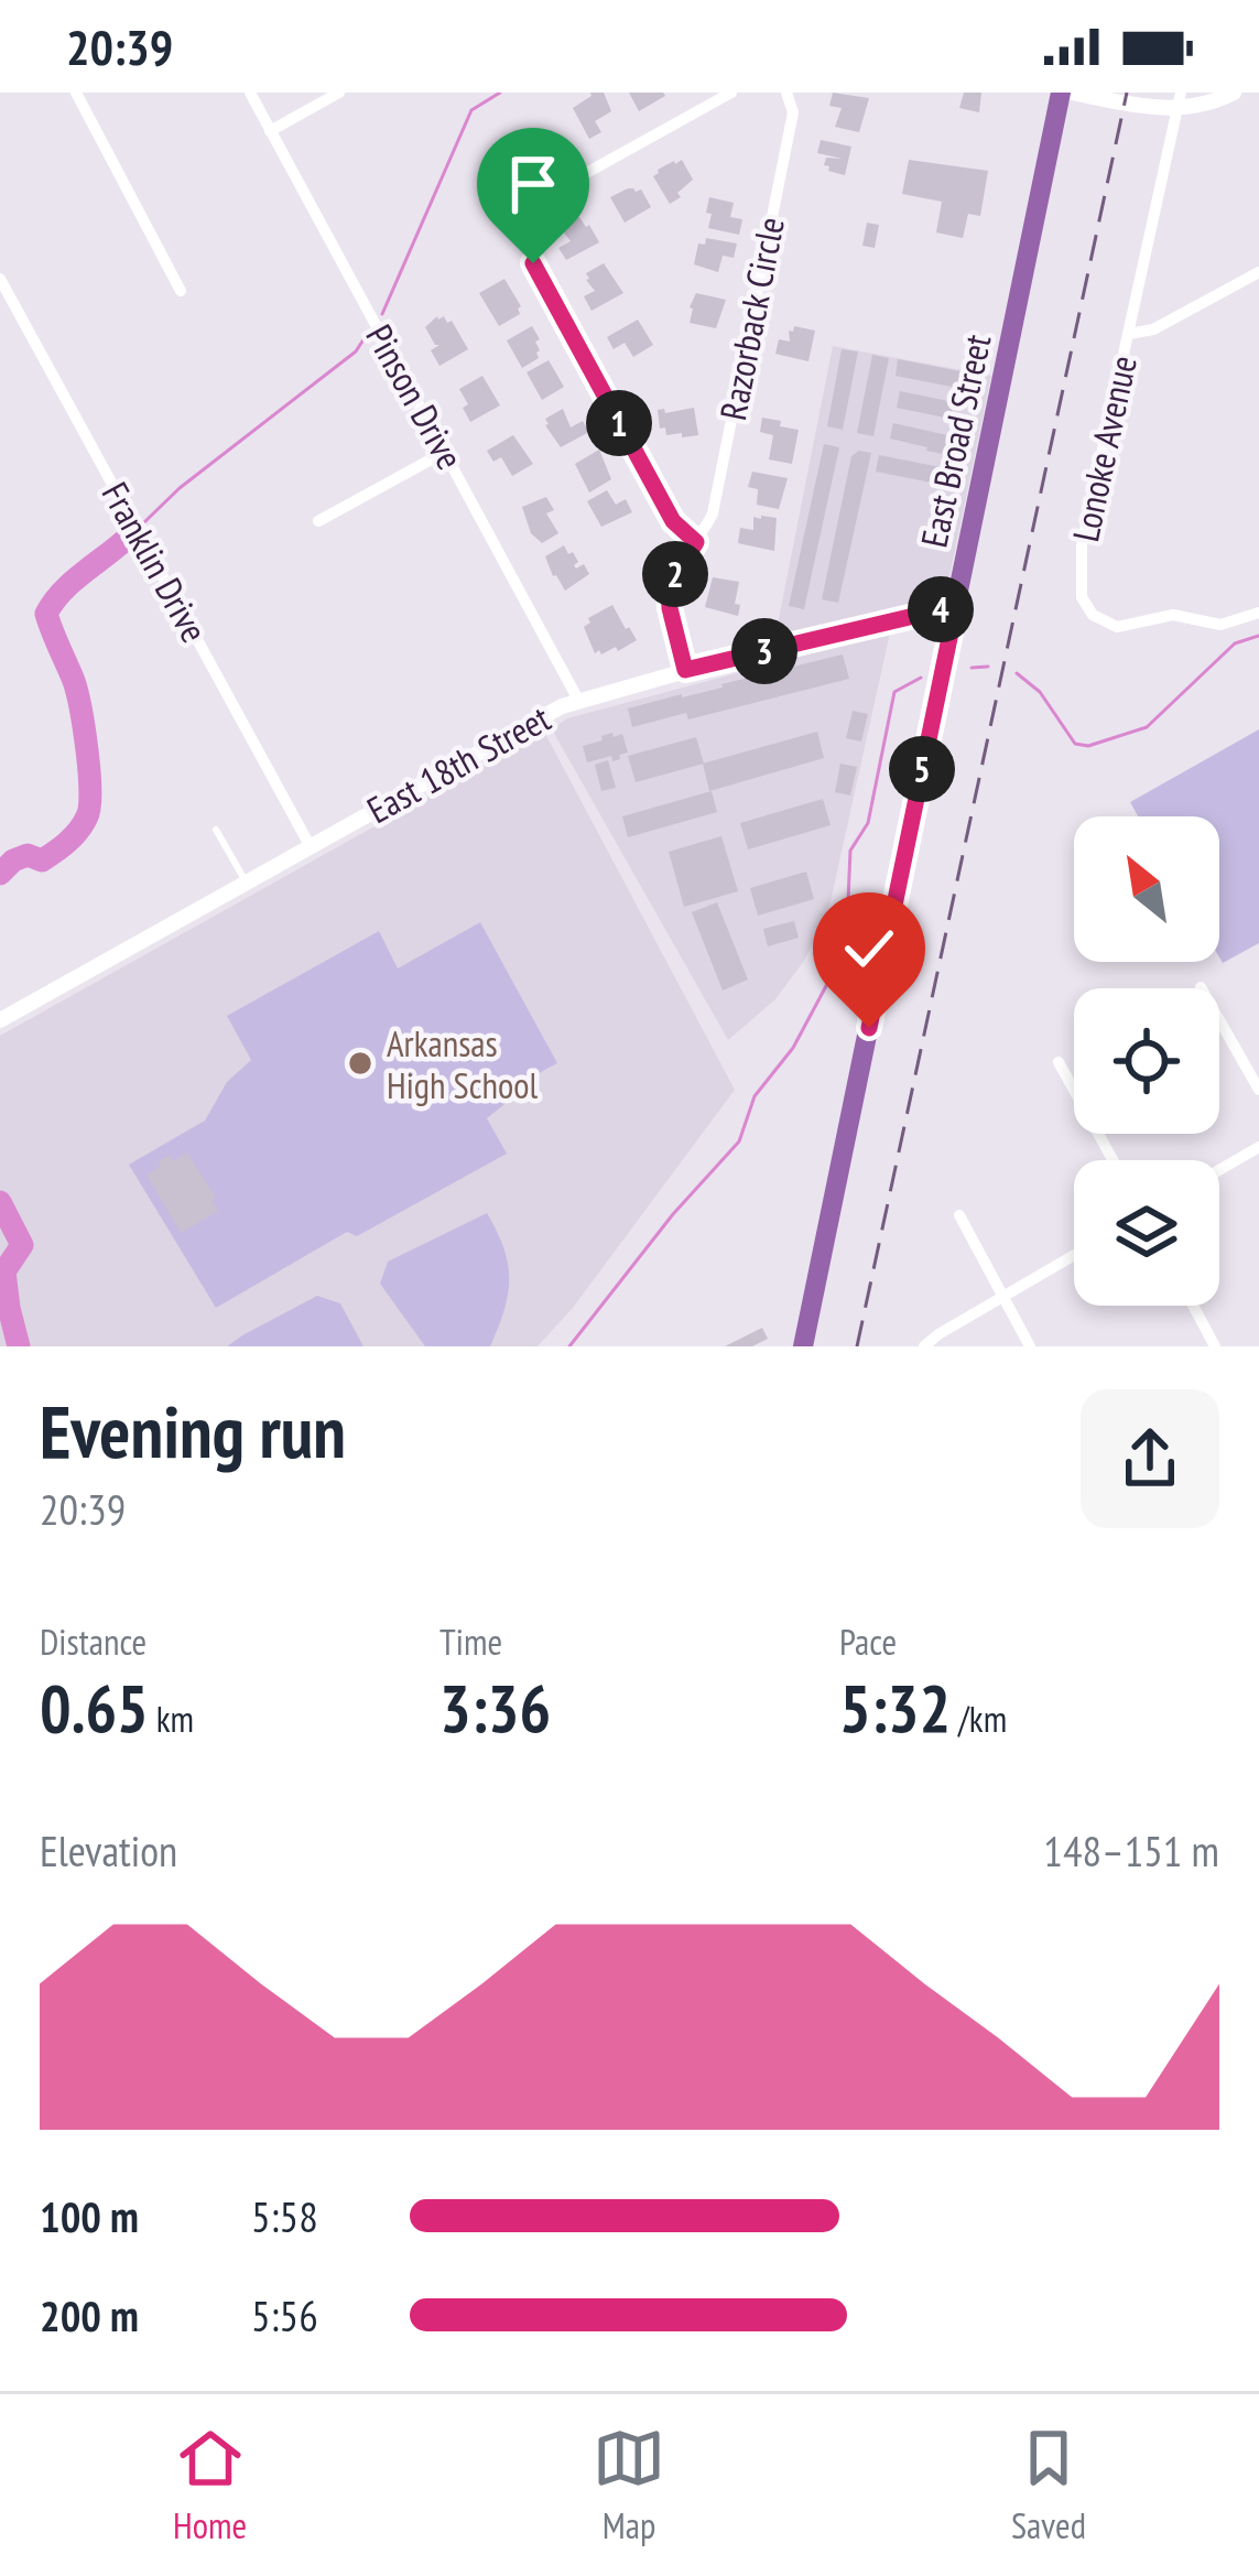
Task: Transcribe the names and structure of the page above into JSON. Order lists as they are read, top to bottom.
{
  "streets": {
    "main road": ["East Broad Street"],
    "street": [
      "Razorback Circle",
      "Pinson Drive",
      "Lonoke Avenue",
      "Franklin Drive",
      "East 18th Street"
    ]
  },
  "crossings": [
    ["Razorback Circle", "East 18th Street"],
    ["Pinson Drive", "East 18th Street"],
    ["East Broad Street", "East 18th Street"],
    ["Franklin Drive", "East 18th Street"]
  ],
  "places": ["Arkansas High School"],
  "north": "top left",
  "page": {
    "status": "20:39",
    "pins": [
      "1",
      "2",
      "4",
      "3",
      "5"
    ],
    "heading": ["Evening run", "20:39"],
    "stats": [
      ["Distance", "0.65 km"],
      ["Time", "3:36"],
      ["Pace", "5:32 /km"]
    ],
    "chart": ["Elevation", "148–151 m"],
    "list": [
      {
        "name": "100 m",
        "note": "5:58"
      },
      {
        "name": "200 m",
        "note": "5:56"
      }
    ],
    "tabs": ["Home", "Map", "Saved"]
  }
}
